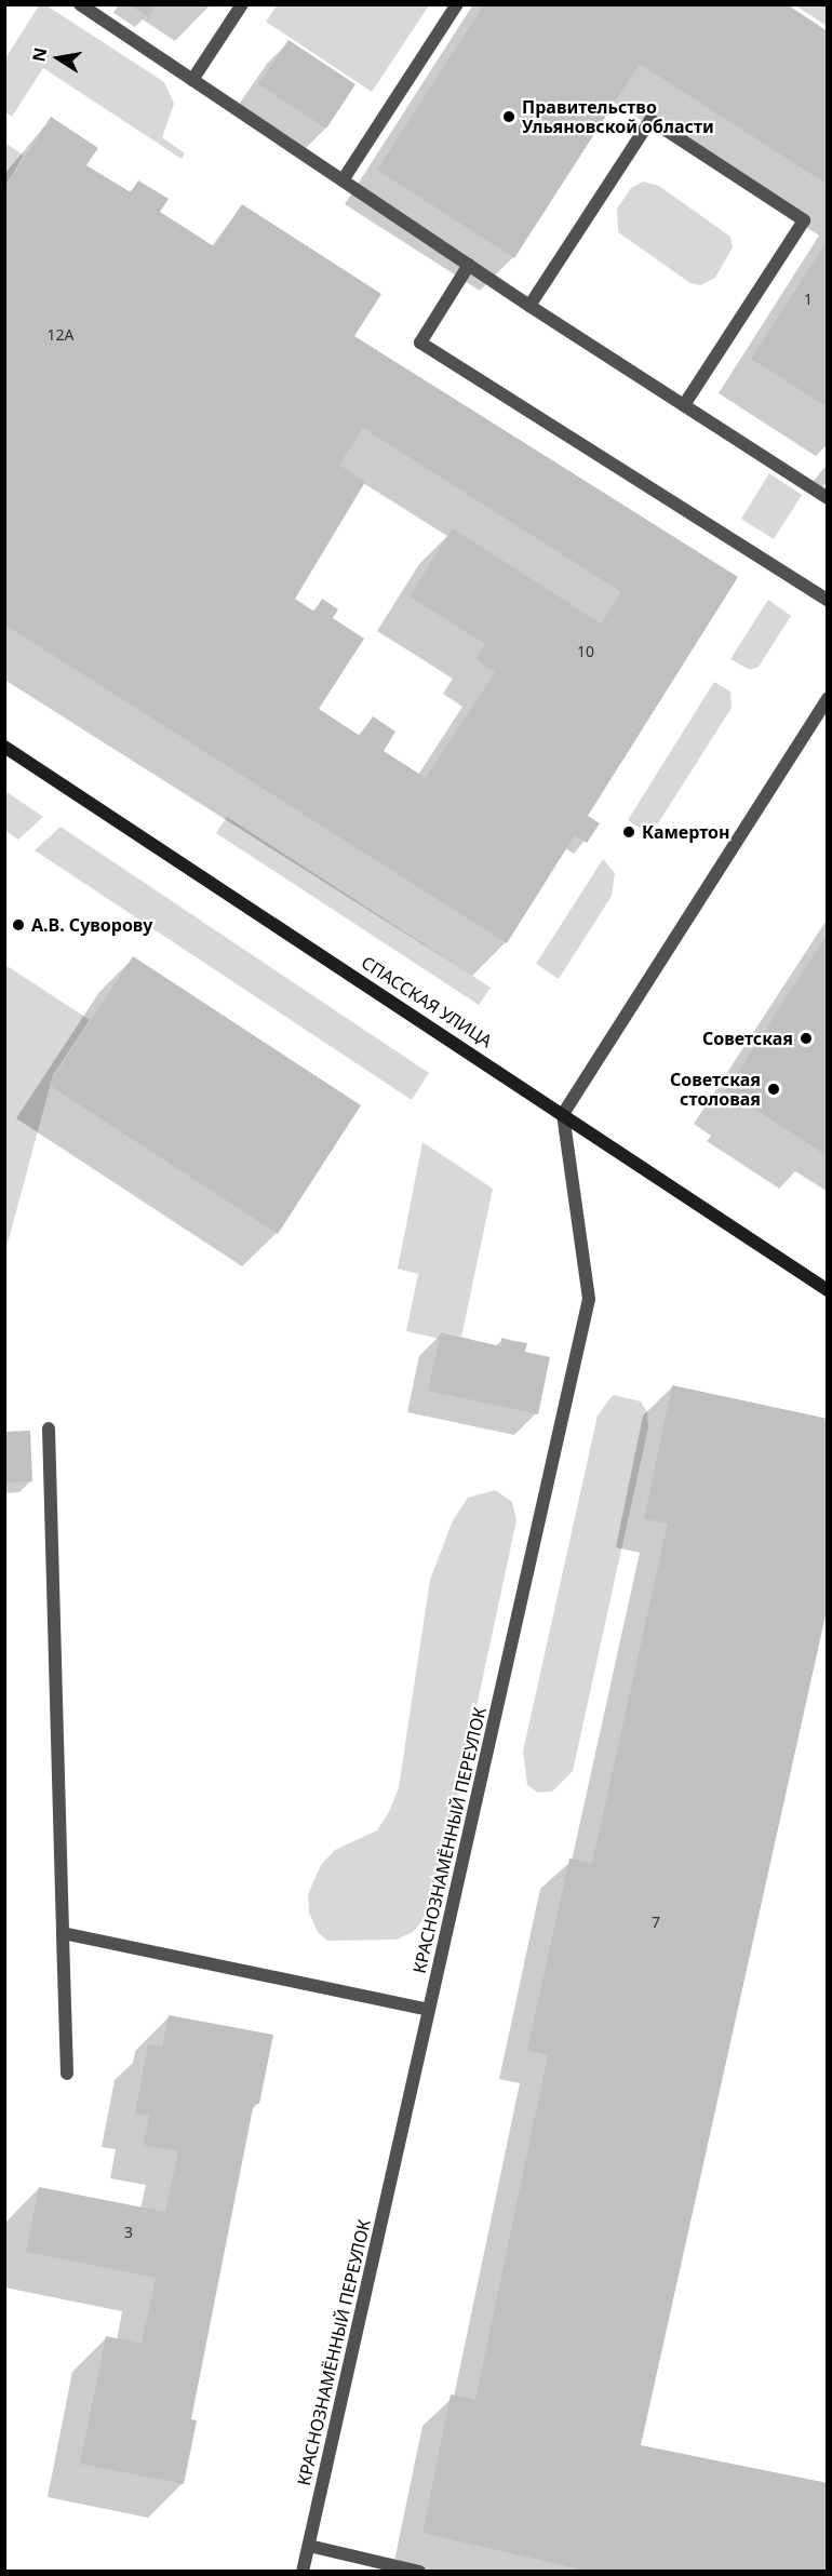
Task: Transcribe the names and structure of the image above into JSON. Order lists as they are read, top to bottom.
{
  "streets": {
    "street": ["СПАССКАЯ УЛИЦА", "КРАСНОЗНАМЁННЫЙ ПЕРЕУЛОК"]
  },
  "crossings": [
    ["СПАССКАЯ УЛИЦА", "КРАСНОЗНАМЁННЫЙ ПЕРЕУЛОК"]
  ],
  "places": [
    "Правительство Ульяновской области",
    "Камертон",
    "А.В. Суворову",
    "Советская",
    "Советская столовая"
  ],
  "house_numbers": [
    "1",
    "12А",
    "10",
    "7",
    "3"
  ],
  "north": "left"
}
